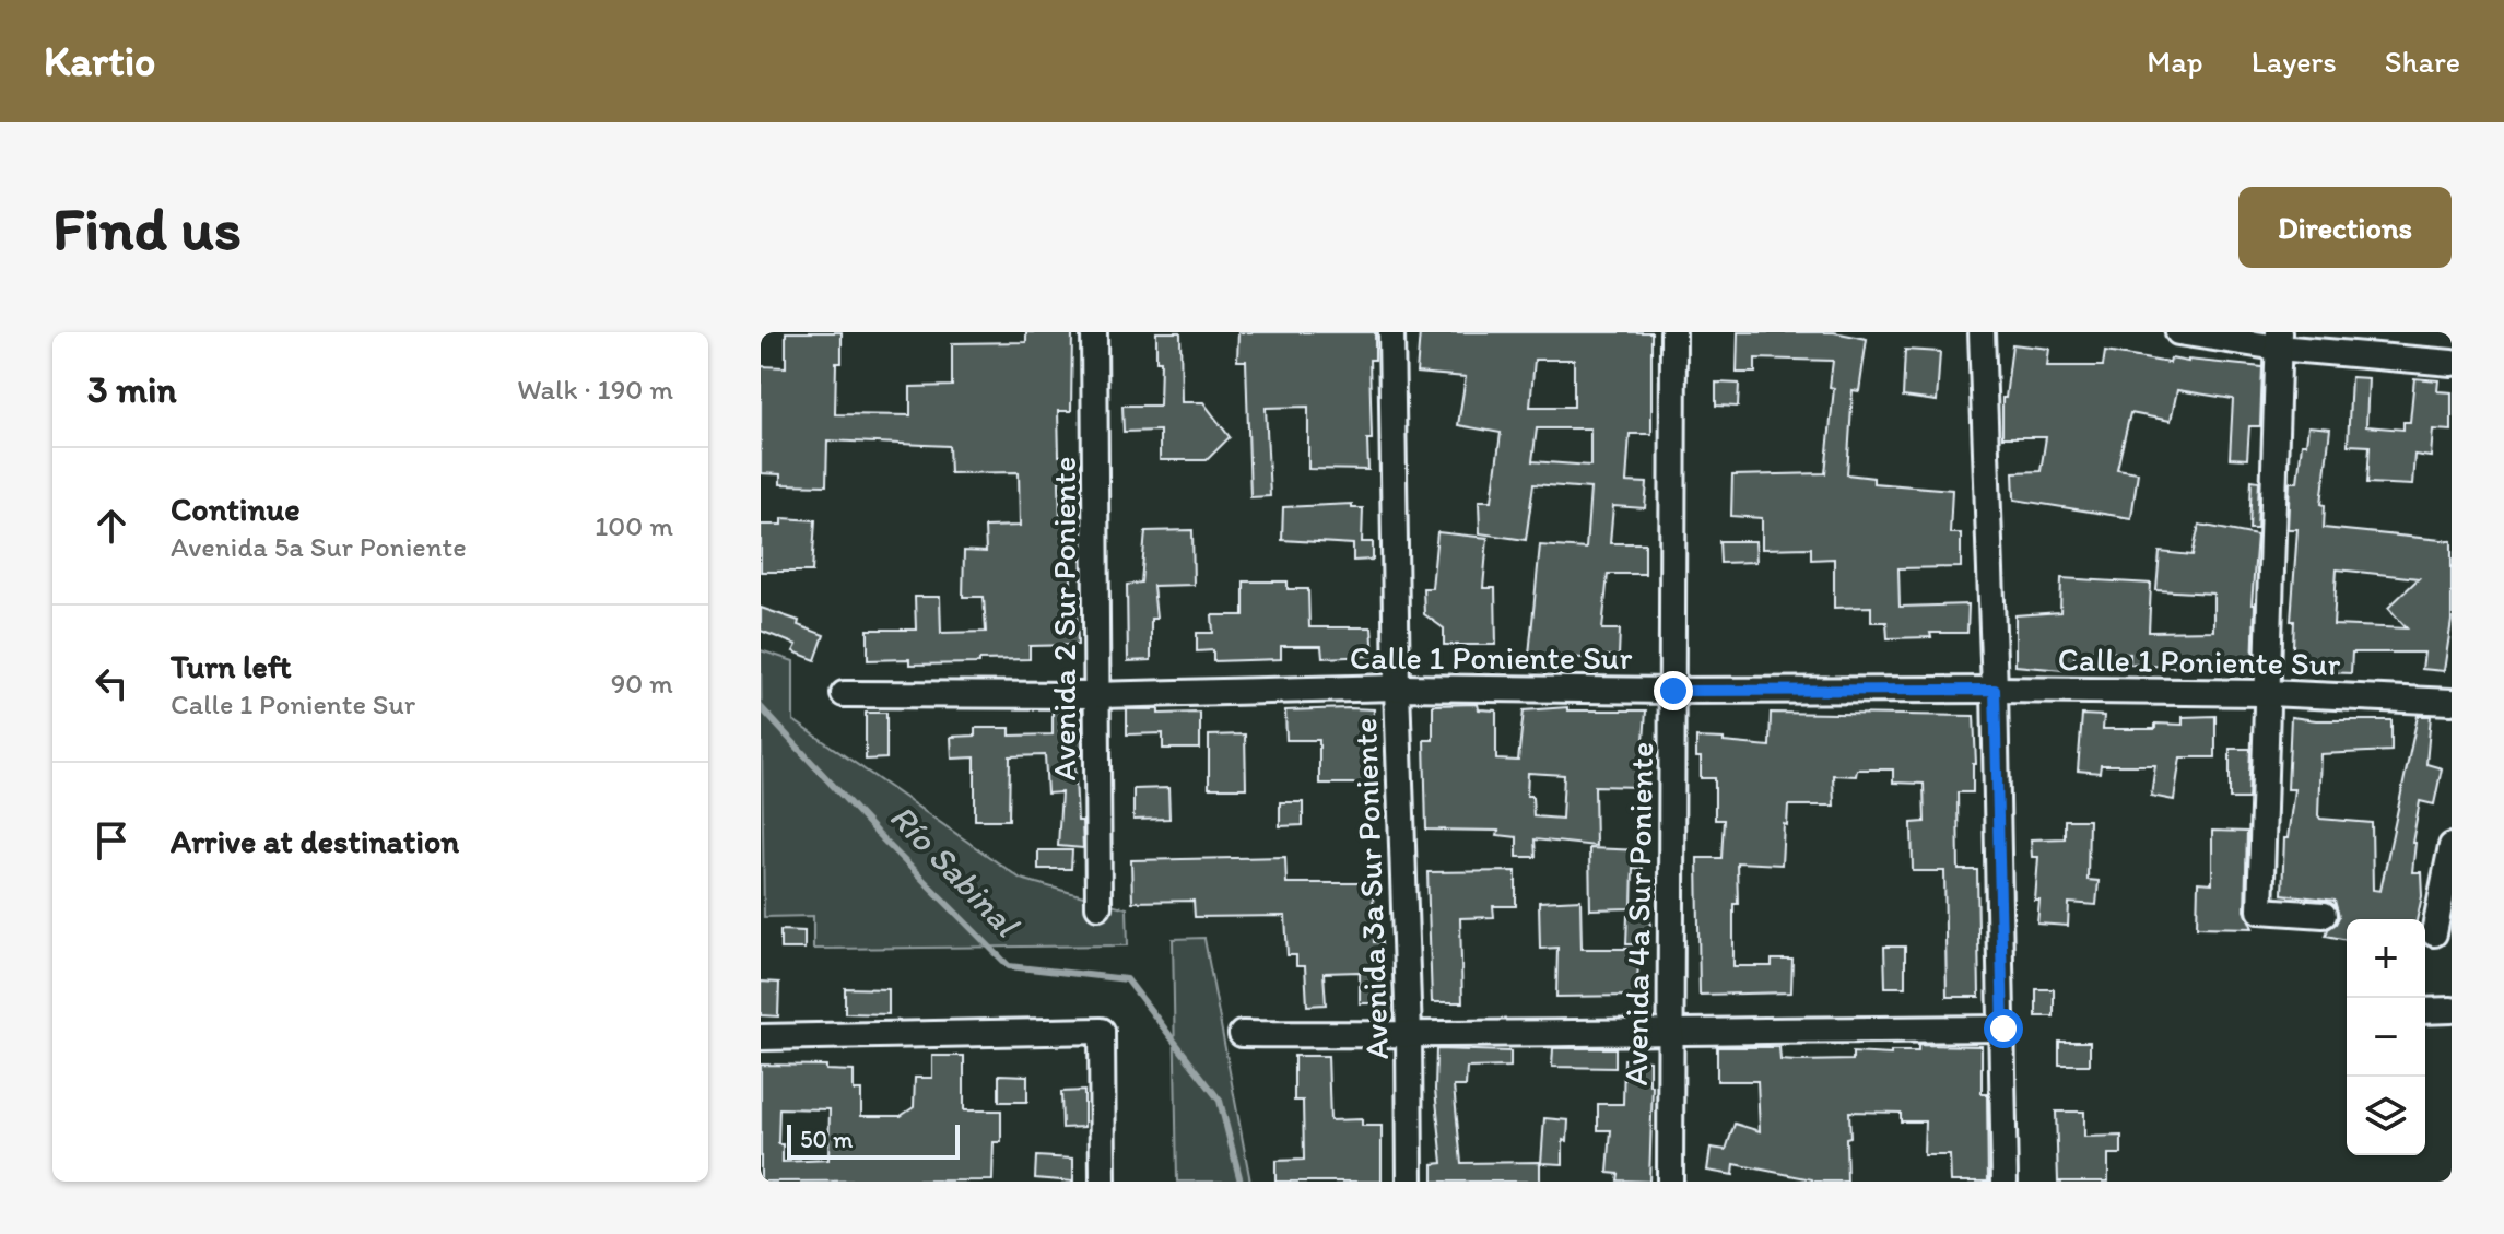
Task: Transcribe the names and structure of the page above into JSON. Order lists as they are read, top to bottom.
{
  "streets": {
    "street": [
      "Avenida 2 Sur Poniente",
      "Calle 1 Poniente Sur",
      "Avenida 3a Sur Poniente",
      "Avenida 4a Sur Poniente"
    ]
  },
  "crossings": [
    ["Avenida 2 Sur Poniente", "Calle 1 Poniente Sur"],
    ["Calle 1 Poniente Sur", "Avenida 3a Sur Poniente"],
    ["Calle 1 Poniente Sur", "Avenida 4a Sur Poniente"]
  ],
  "water": ["Río Sabinal"],
  "scale_bar": "50 m",
  "page": {
    "header": "Kartio",
    "nav": ["Map", "Layers", "Share"],
    "buttons": "Directions",
    "title": "Find us",
    "heading": ["3 min", "Walk · 190 m"],
    "list": [
      ["Continue", "Avenida 5a Sur Poniente", "100 m"],
      ["Turn left", "Calle 1 Poniente Sur", "90 m"],
      "Arrive at destination"
    ],
    "map_buttons": ["+", "−"],
    "scale": "50 m"
  }
}
